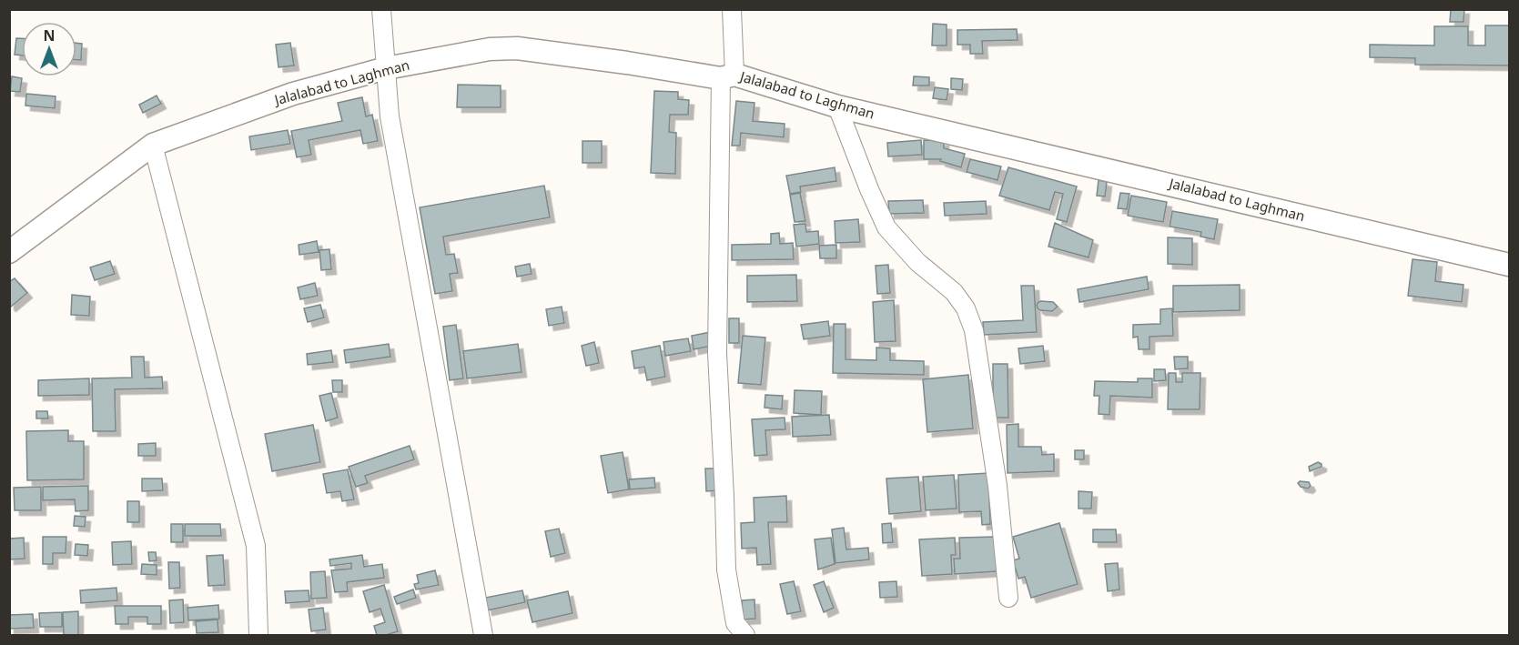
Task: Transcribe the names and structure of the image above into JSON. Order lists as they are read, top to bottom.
{
  "streets": {
    "street": ["Jalalabad to Laghman"]
  },
  "north": "top"
}
